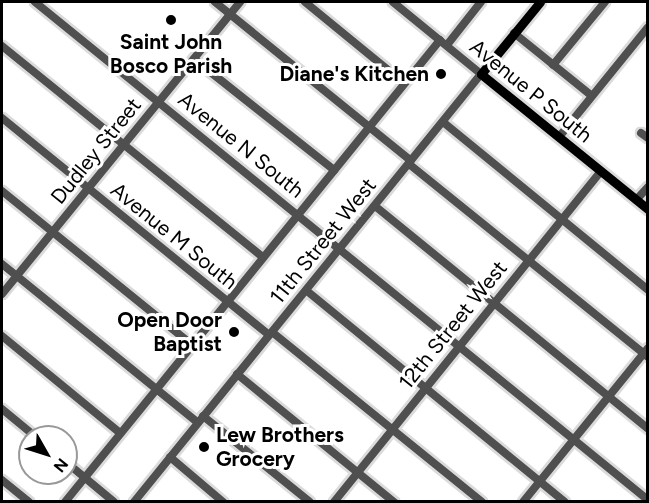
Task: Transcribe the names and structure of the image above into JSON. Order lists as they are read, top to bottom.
{
  "streets": {
    "main road": ["Avenue P South", "11th Street West"],
    "street": [
      "Avenue N South",
      "Dudley Street",
      "Avenue M South",
      "12th Street West"
    ]
  },
  "crossings": [
    ["Avenue P South", "11th Street West"],
    ["Avenue P South", "12th Street West"],
    ["Avenue N South", "Dudley Street"],
    ["Avenue N South", "11th Street West"],
    ["Avenue N South", "12th Street West"],
    ["Dudley Street", "Avenue M South"],
    ["Avenue M South", "11th Street West"],
    ["Avenue M South", "12th Street West"]
  ],
  "places": [
    "Saint John Bosco Parish",
    "Diane's Kitchen",
    "Open Door Baptist",
    "Lew Brothers Grocery"
  ],
  "north": "bottom right"
}
